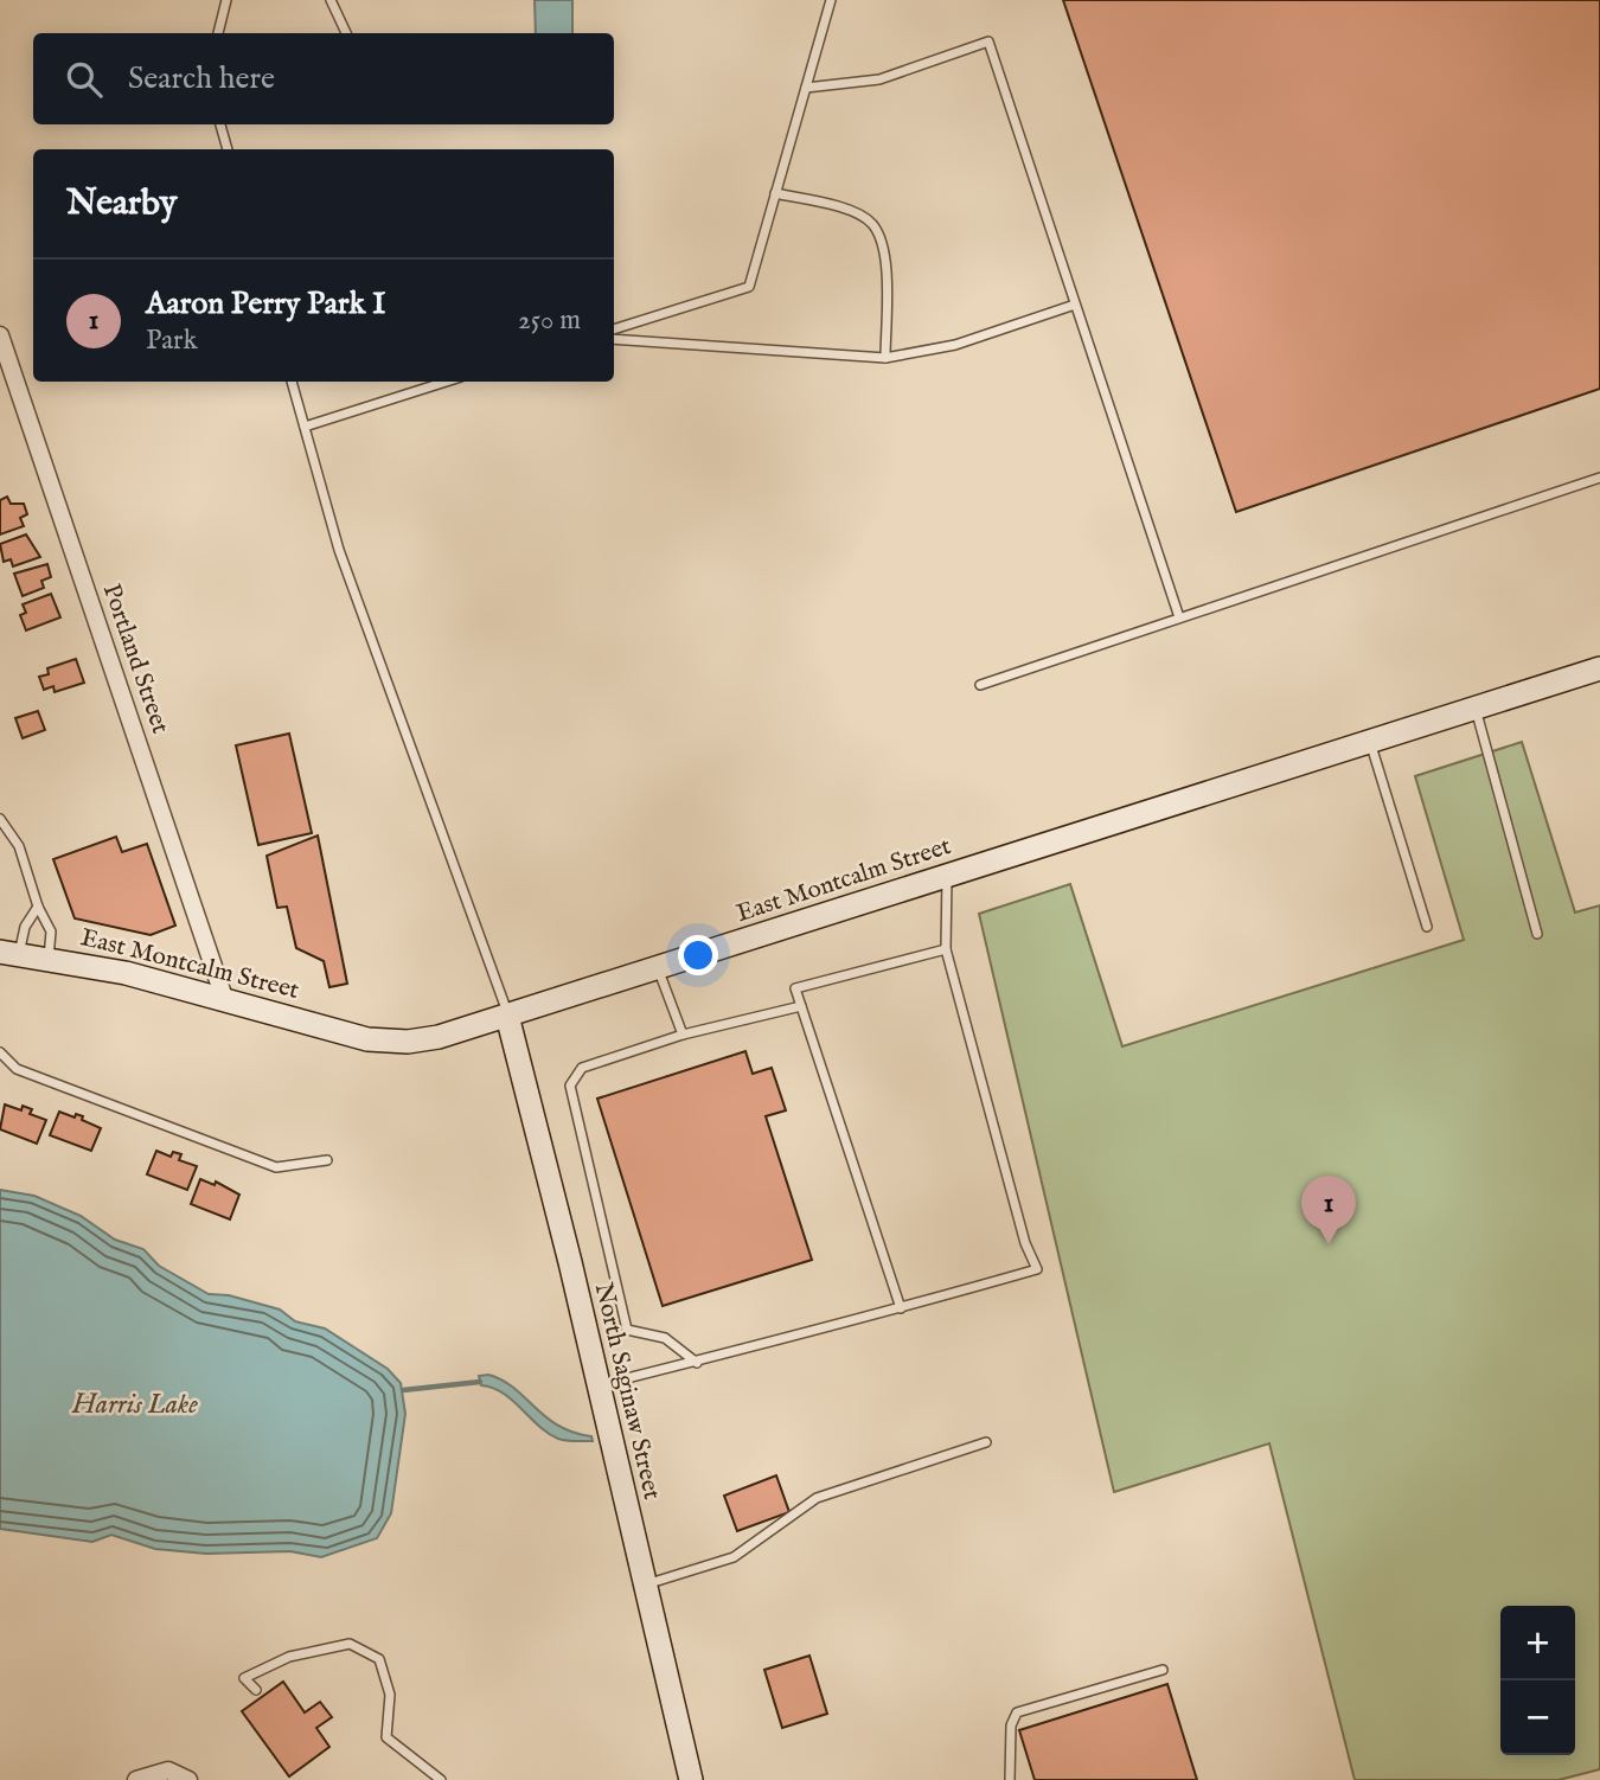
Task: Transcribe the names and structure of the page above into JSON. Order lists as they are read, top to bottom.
{
  "streets": {
    "main road": ["East Montcalm Street", "North Saginaw Street"],
    "street": ["Portland Street"]
  },
  "crossings": [
    ["Portland Street", "East Montcalm Street"],
    ["East Montcalm Street", "North Saginaw Street"]
  ],
  "water": ["Harris Lake"],
  "page": {
    "search": "Search here",
    "heading": "Nearby",
    "list": [
      {
        "mark": "1",
        "name": "Aaron Perry Park I",
        "note": "Park",
        "value": "250 m"
      }
    ],
    "pins": "1",
    "map_buttons": ["+", "−"]
  }
}
